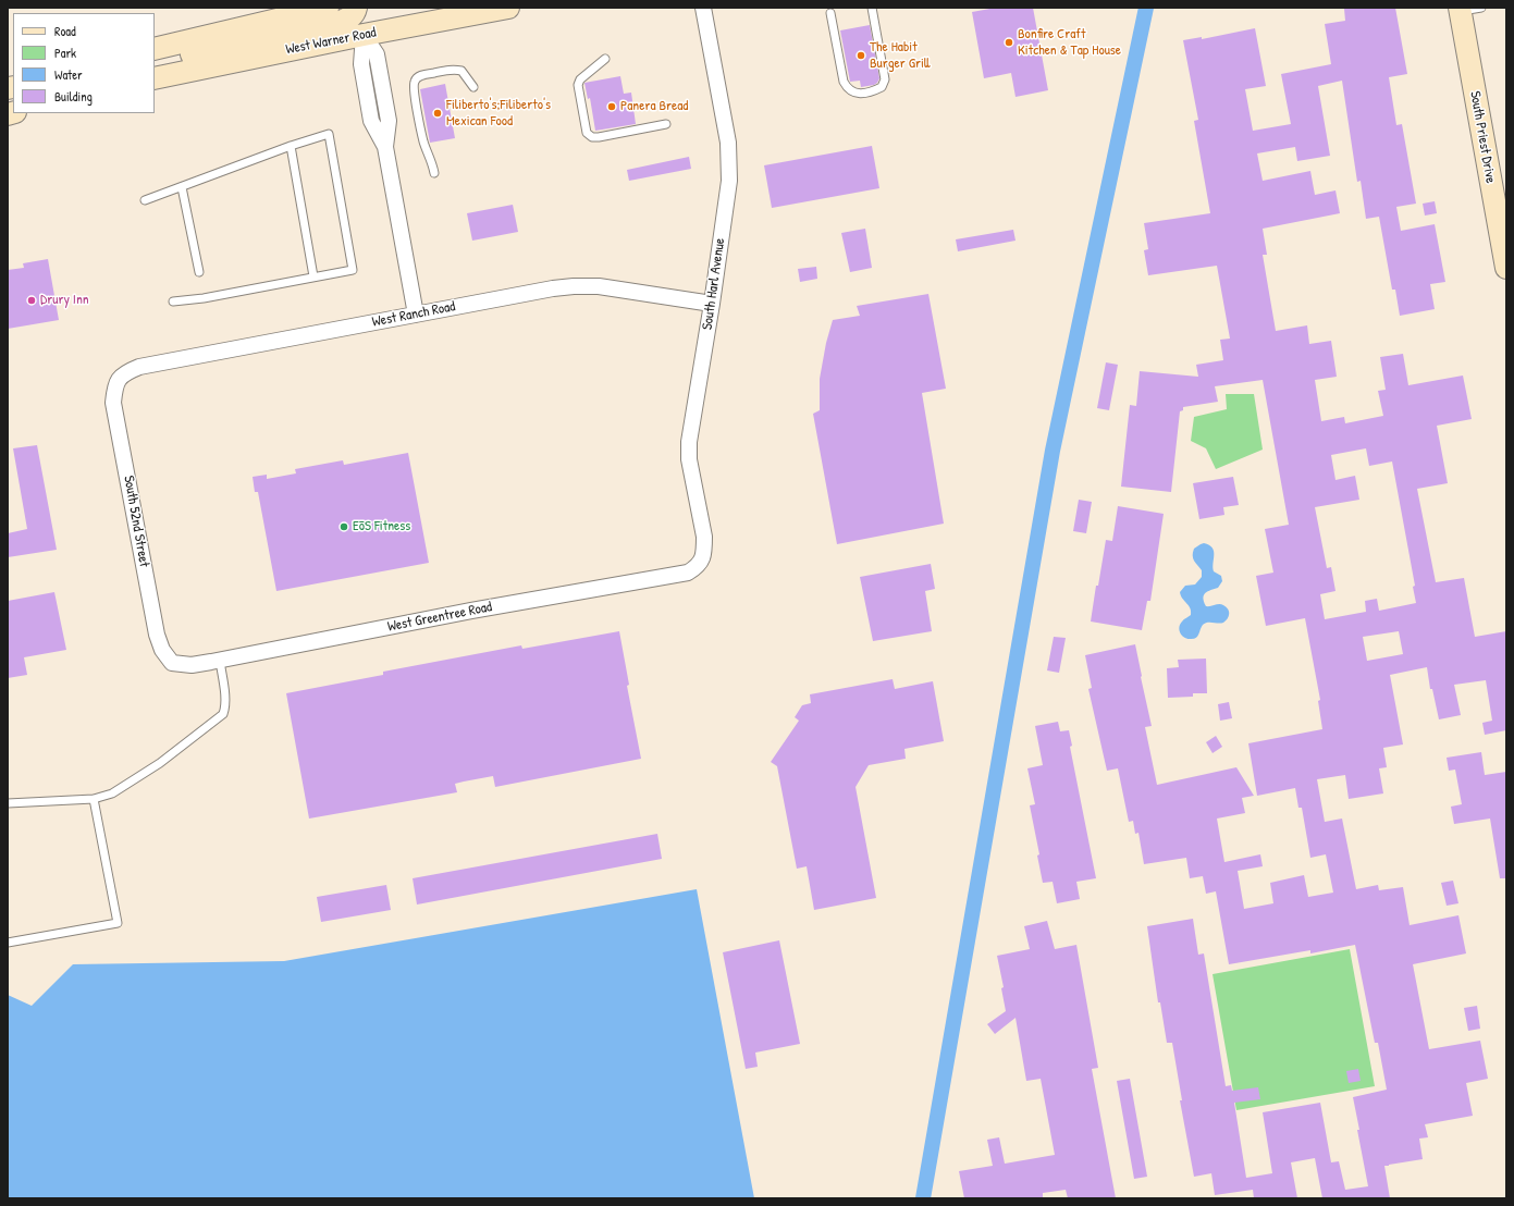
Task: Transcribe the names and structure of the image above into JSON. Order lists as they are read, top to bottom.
{
  "streets": {
    "main road": ["West Warner Road", "South Priest Drive"],
    "street": [
      "South Harl Avenue",
      "West Ranch Road",
      "South 52nd Street",
      "West Greentree Road"
    ]
  },
  "crossings": [
    ["South Harl Avenue", "West Ranch Road"],
    ["South Harl Avenue", "West Greentree Road"],
    ["West Ranch Road", "South 52nd Street"],
    ["South 52nd Street", "West Greentree Road"]
  ],
  "places": [
    "Bonfire Craft Kitchen & Tap House",
    "The Habit Burger Grill",
    "Panera Bread",
    "Filiberto's;Filiberto's Mexican Food",
    "Drury Inn",
    "EōS Fitness"
  ],
  "legend": [
    "Road",
    "Park",
    "Water",
    "Building"
  ]
}
